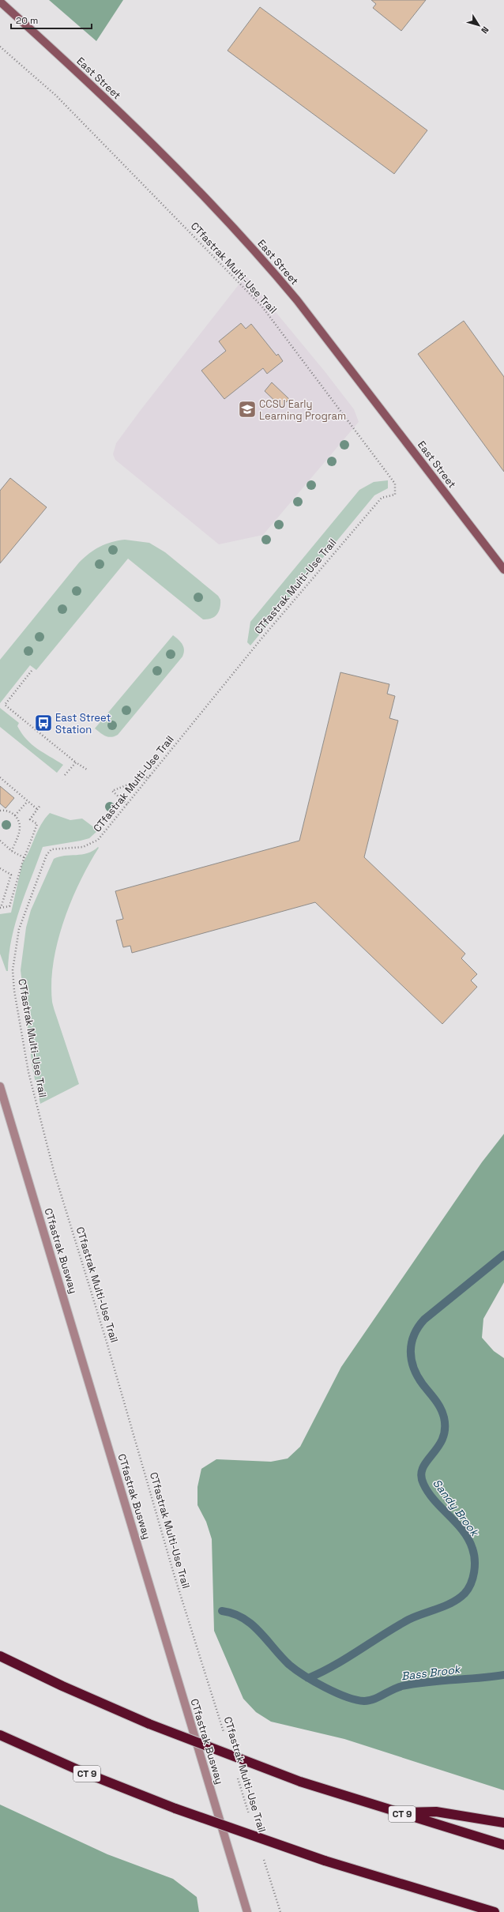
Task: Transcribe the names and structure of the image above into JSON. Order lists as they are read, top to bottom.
{
  "streets": {
    "highway": ["CT 9"],
    "main road": ["East Street"],
    "lane": ["CTfastrak Busway"],
    "path": ["CTfastrak Multi-Use Trail"]
  },
  "water": ["Sandy Brook", "Bass Brook"],
  "places": {
    "school or university": ["CCSU Early Learning Program"],
    "bus stop": ["East Street Station"]
  },
  "scale_bar": "20 m",
  "north": "bottom right"
}
